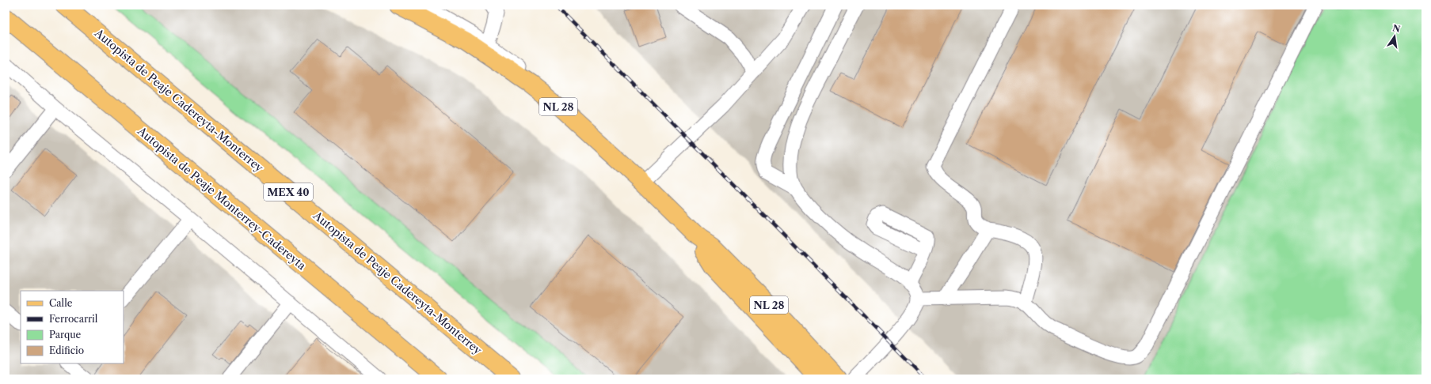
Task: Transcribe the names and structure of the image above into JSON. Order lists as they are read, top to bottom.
{
  "streets": {
    "main road": [
      "Autopista de Peaje Cadereyta-Monterrey",
      "NL 28",
      "MEX 40",
      "Autopista de Peaje Monterrey-Cadereyta"
    ]
  },
  "legend": [
    "Calle",
    "Ferrocarril",
    "Parque",
    "Edificio"
  ],
  "north": "top"
}
